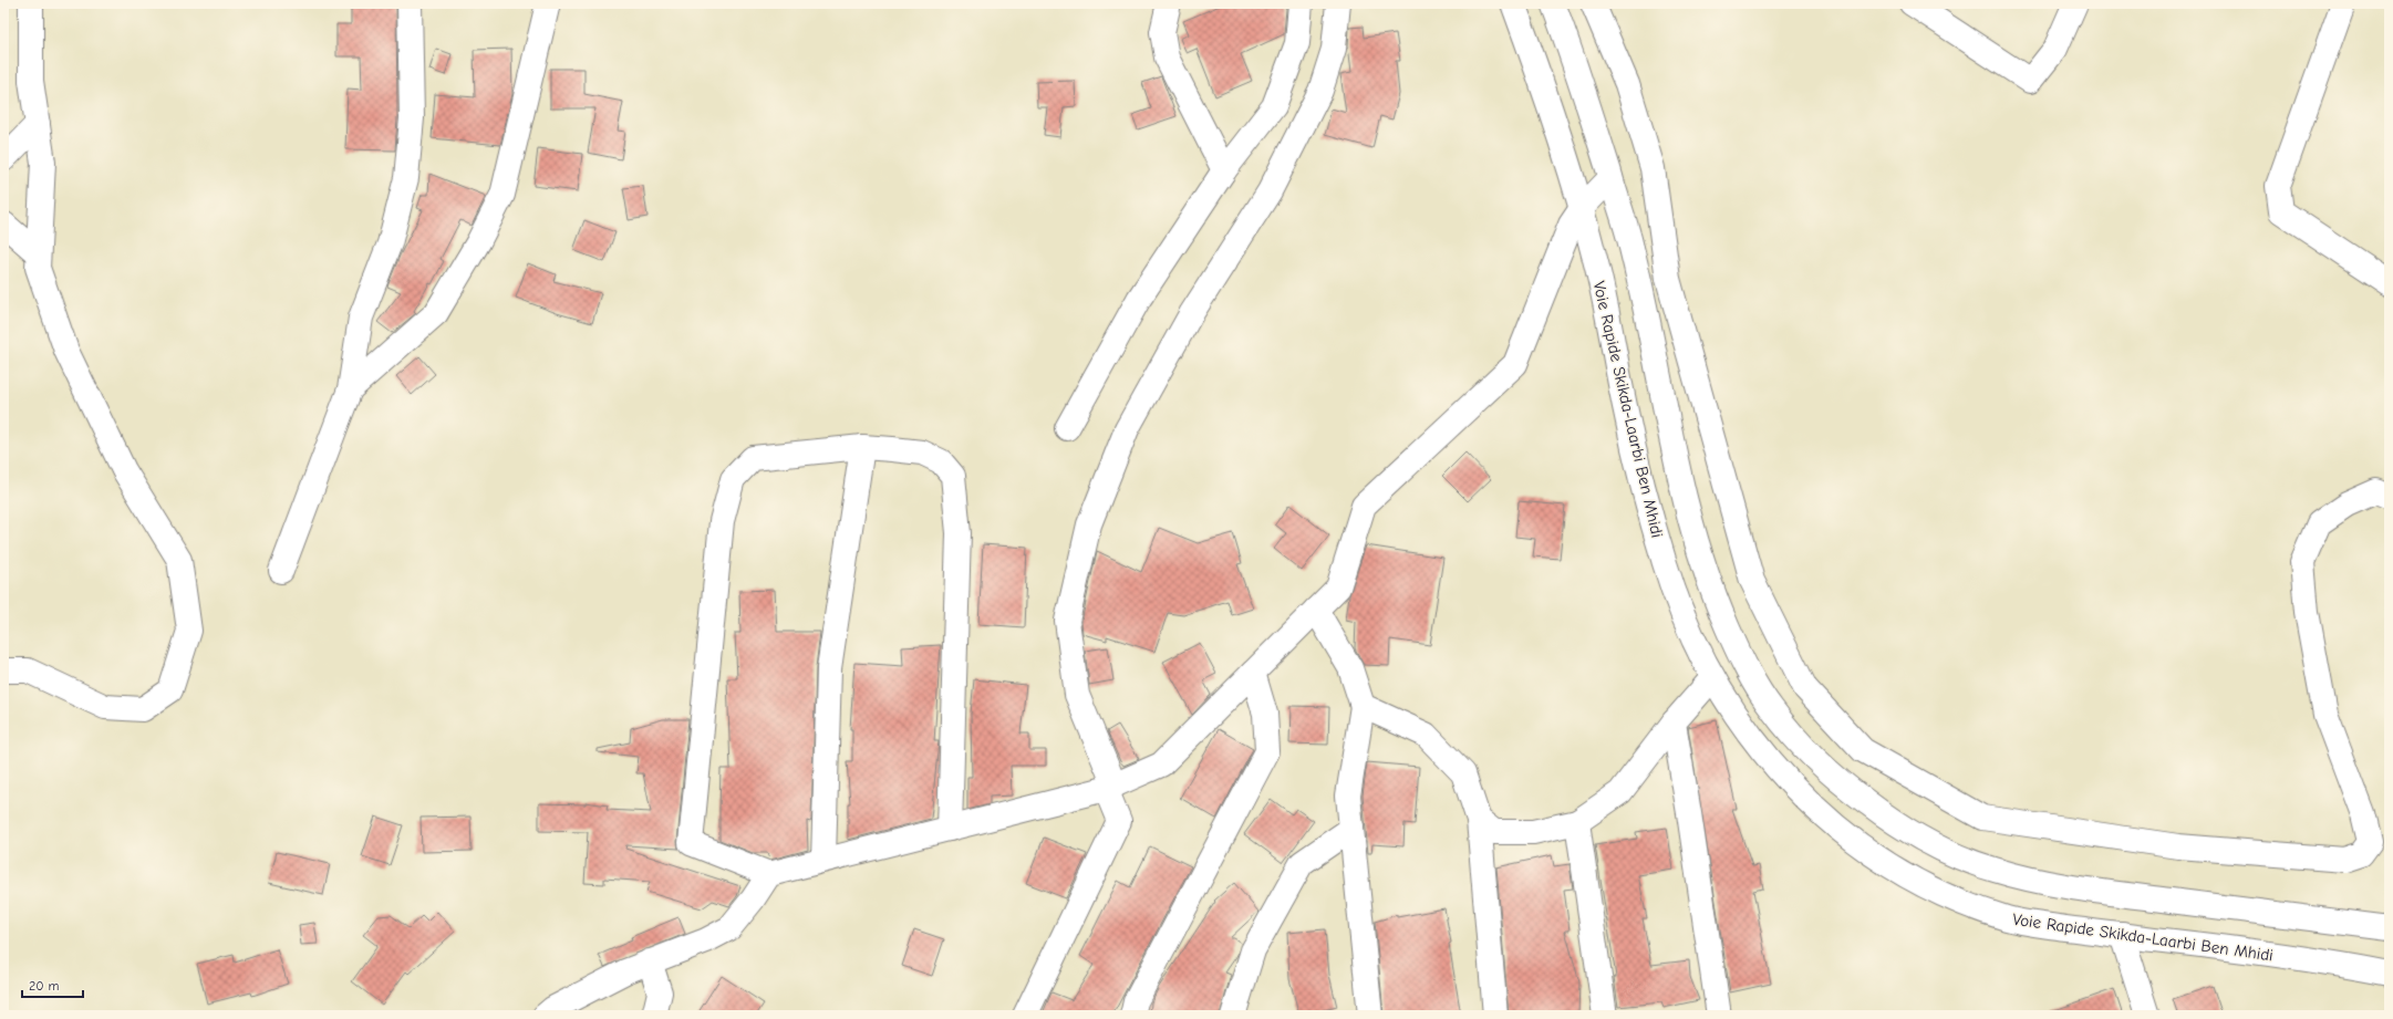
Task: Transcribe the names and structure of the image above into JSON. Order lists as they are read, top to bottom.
{
  "streets": {
    "main road": ["Voie Rapide Skikda-Laarbi Ben Mhidi"]
  },
  "scale_bar": "20 m"
}
